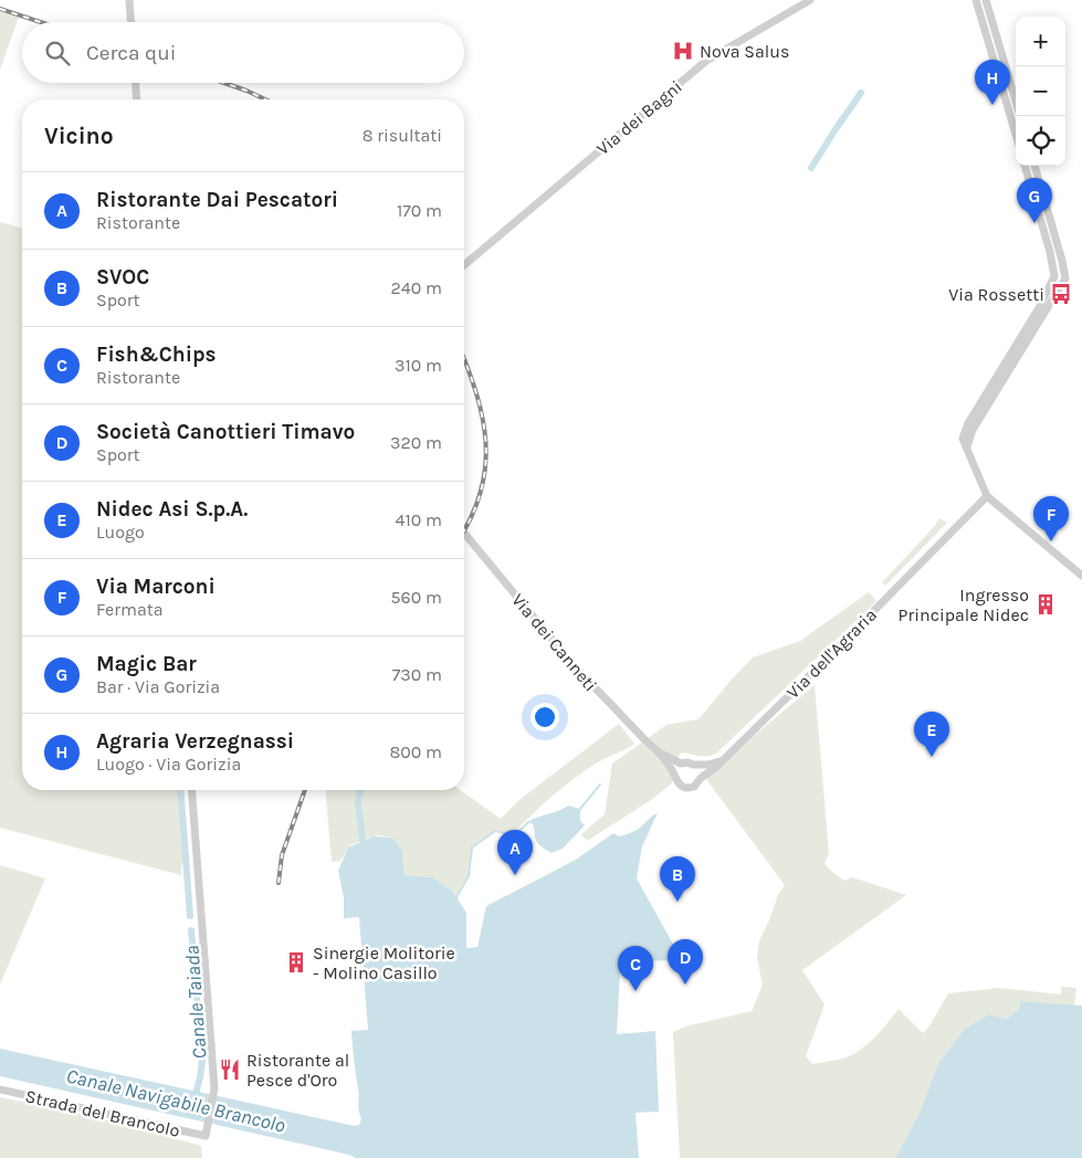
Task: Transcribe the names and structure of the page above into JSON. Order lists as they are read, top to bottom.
{
  "streets": {
    "street": [
      "Via dei Bagni",
      "Via dei Canneti",
      "Via dell'Agraria",
      "Strada del Brancolo"
    ]
  },
  "crossings": [
    ["Via dei Canneti", "Via dell'Agraria"]
  ],
  "water": ["Canale Taiada", "Canale Navigabile Brancolo"],
  "places": {
    "hospital": ["Nova Salus"],
    "bus stop": ["Via Rossetti"],
    "building": ["Ingresso Principale Nidec", "Sinergie Molitorie - Molino Casillo"],
    "restaurant": ["Ristorante al Pesce d'Oro"]
  },
  "page": {
    "map_buttons": ["+", "−"],
    "search": "Cerca qui",
    "pins": [
      "H",
      "G",
      "F",
      "E",
      "A",
      "B",
      "D",
      "C"
    ],
    "heading": ["Vicino", "8 risultati"],
    "list": [
      {
        "mark": "A",
        "name": "Ristorante Dai Pescatori",
        "note": "Ristorante",
        "value": "170 m"
      },
      {
        "mark": "B",
        "name": "SVOC",
        "note": "Sport",
        "value": "240 m"
      },
      {
        "mark": "C",
        "name": "Fish&Chips",
        "note": "Ristorante",
        "value": "310 m"
      },
      {
        "mark": "D",
        "name": "Società Canottieri Timavo",
        "note": "Sport",
        "value": "320 m"
      },
      {
        "mark": "E",
        "name": "Nidec Asi S.p.A.",
        "note": "Luogo",
        "value": "410 m"
      },
      {
        "mark": "F",
        "name": "Via Marconi",
        "note": "Fermata",
        "value": "560 m"
      },
      {
        "mark": "G",
        "name": "Magic Bar",
        "note": "Bar · Via Gorizia",
        "value": "730 m"
      },
      {
        "mark": "H",
        "name": "Agraria Verzegnassi",
        "note": "Luogo · Via Gorizia",
        "value": "800 m"
      }
    ]
  }
}
